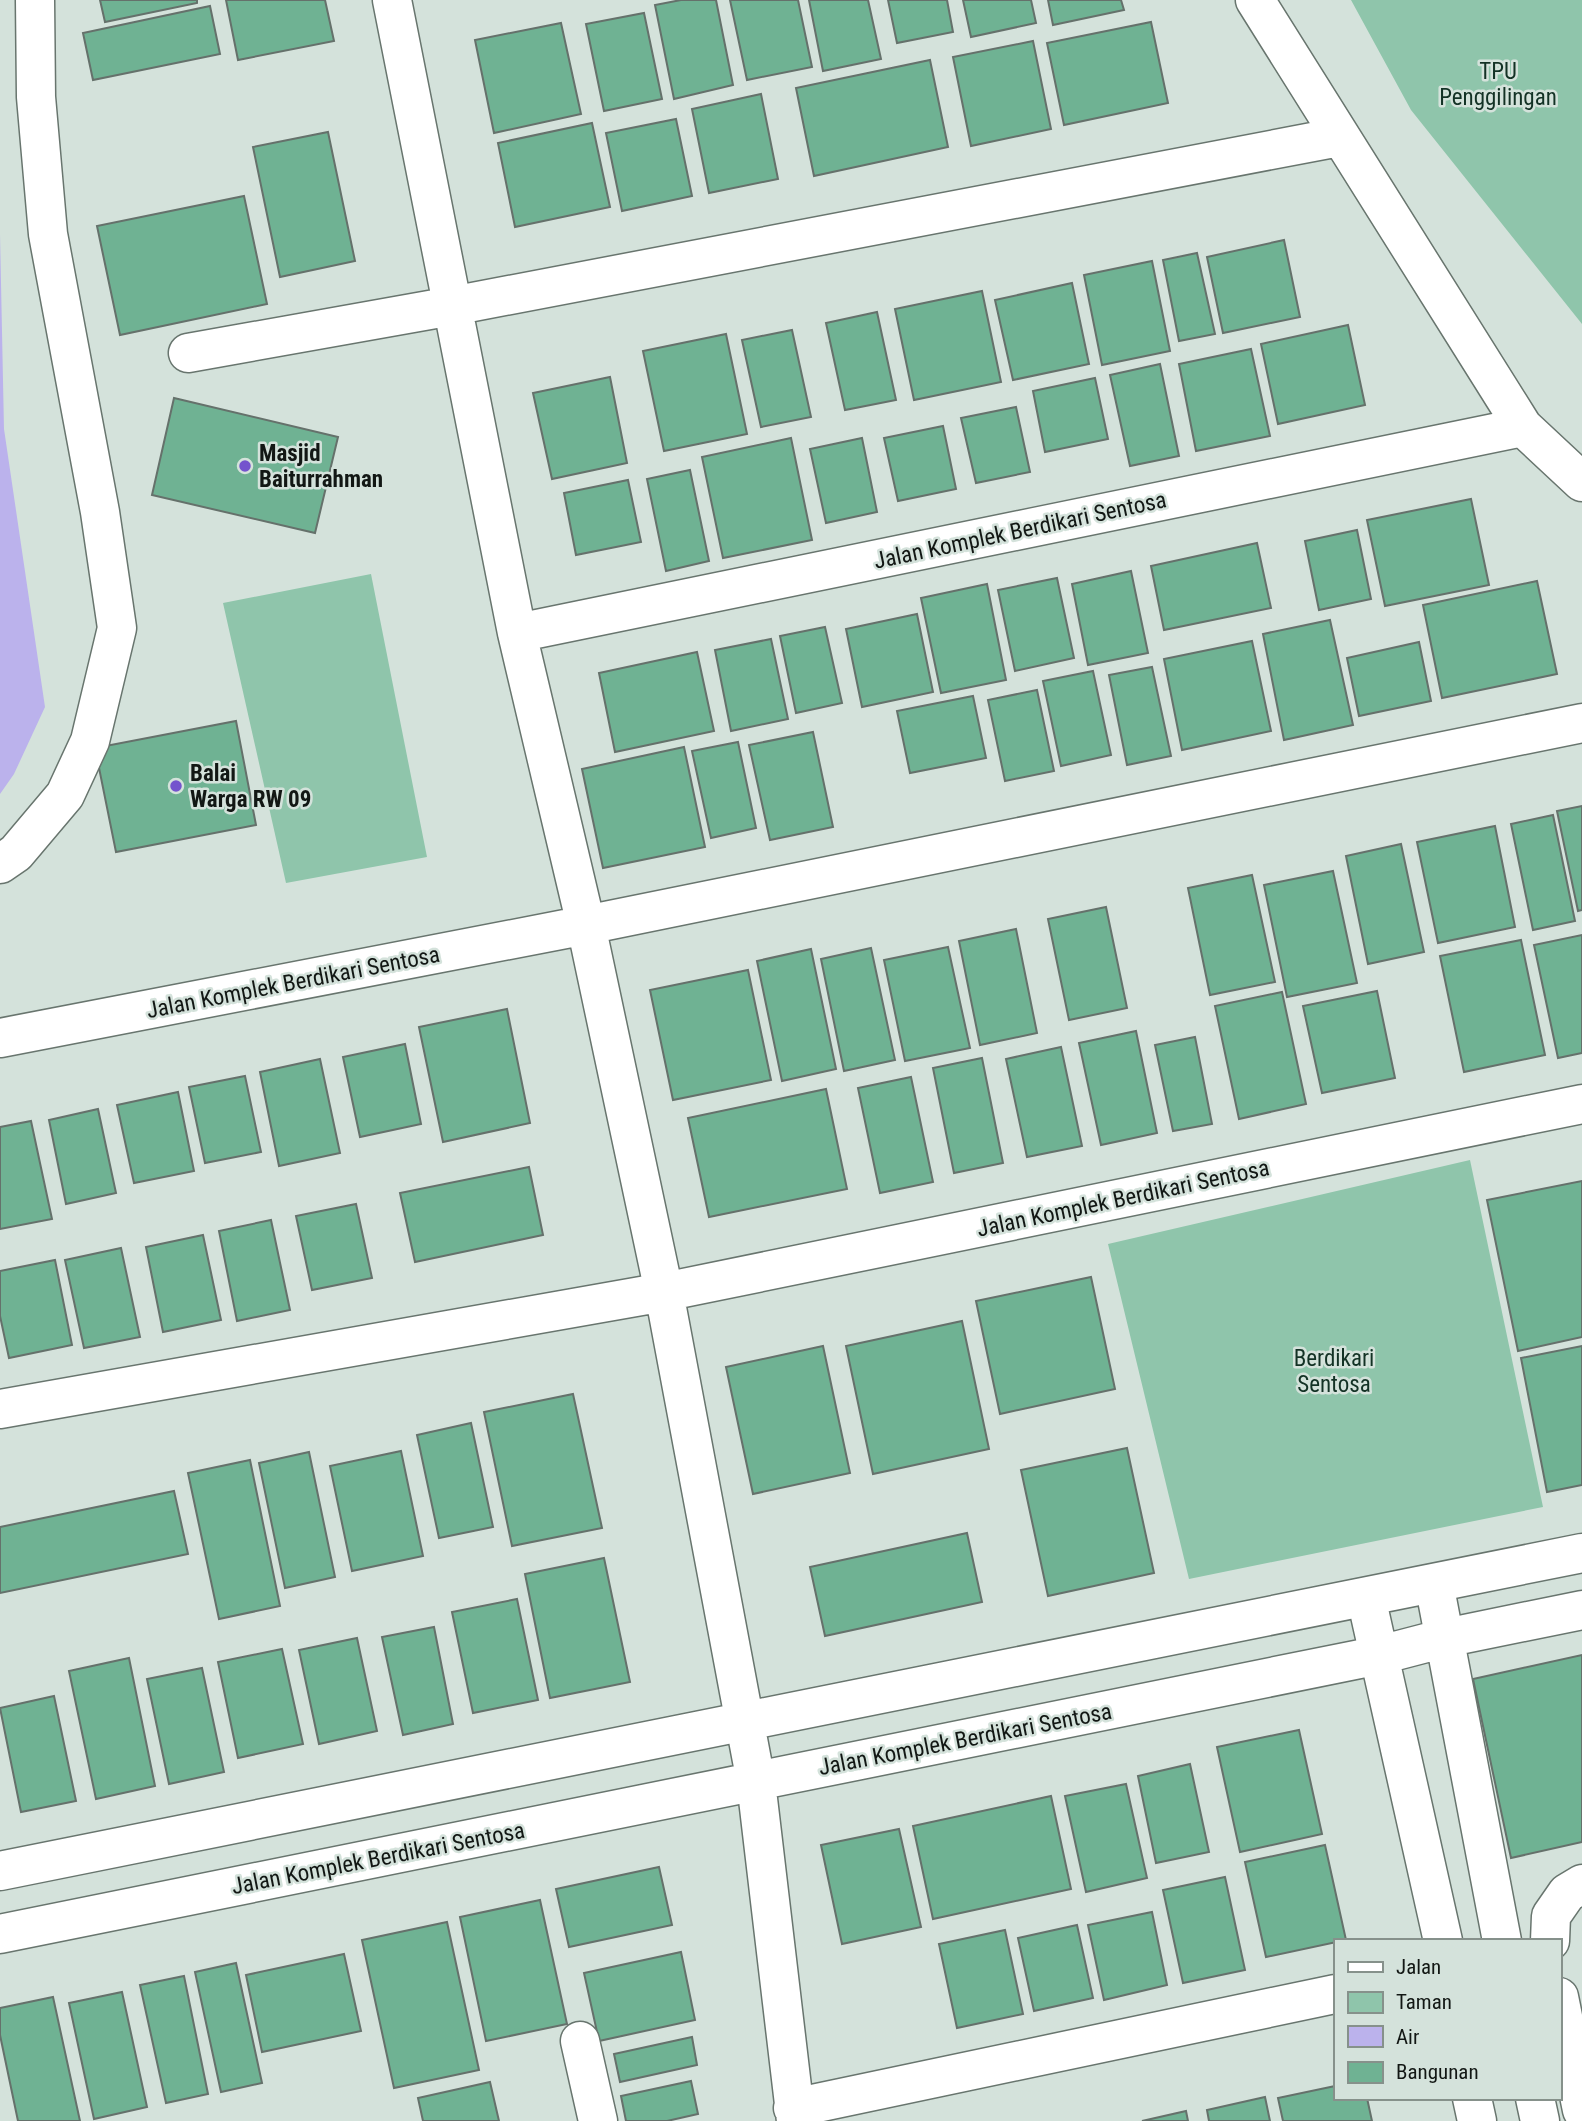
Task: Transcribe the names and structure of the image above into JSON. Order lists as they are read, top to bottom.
{
  "streets": {
    "street": ["Jalan Komplek Berdikari Sentosa"]
  },
  "parks": ["TPU Penggilingan", "Berdikari Sentosa"],
  "places": ["Masjid Baiturrahman", "Balai Warga RW 09"],
  "legend": [
    "Jalan",
    "Taman",
    "Air",
    "Bangunan"
  ]
}
